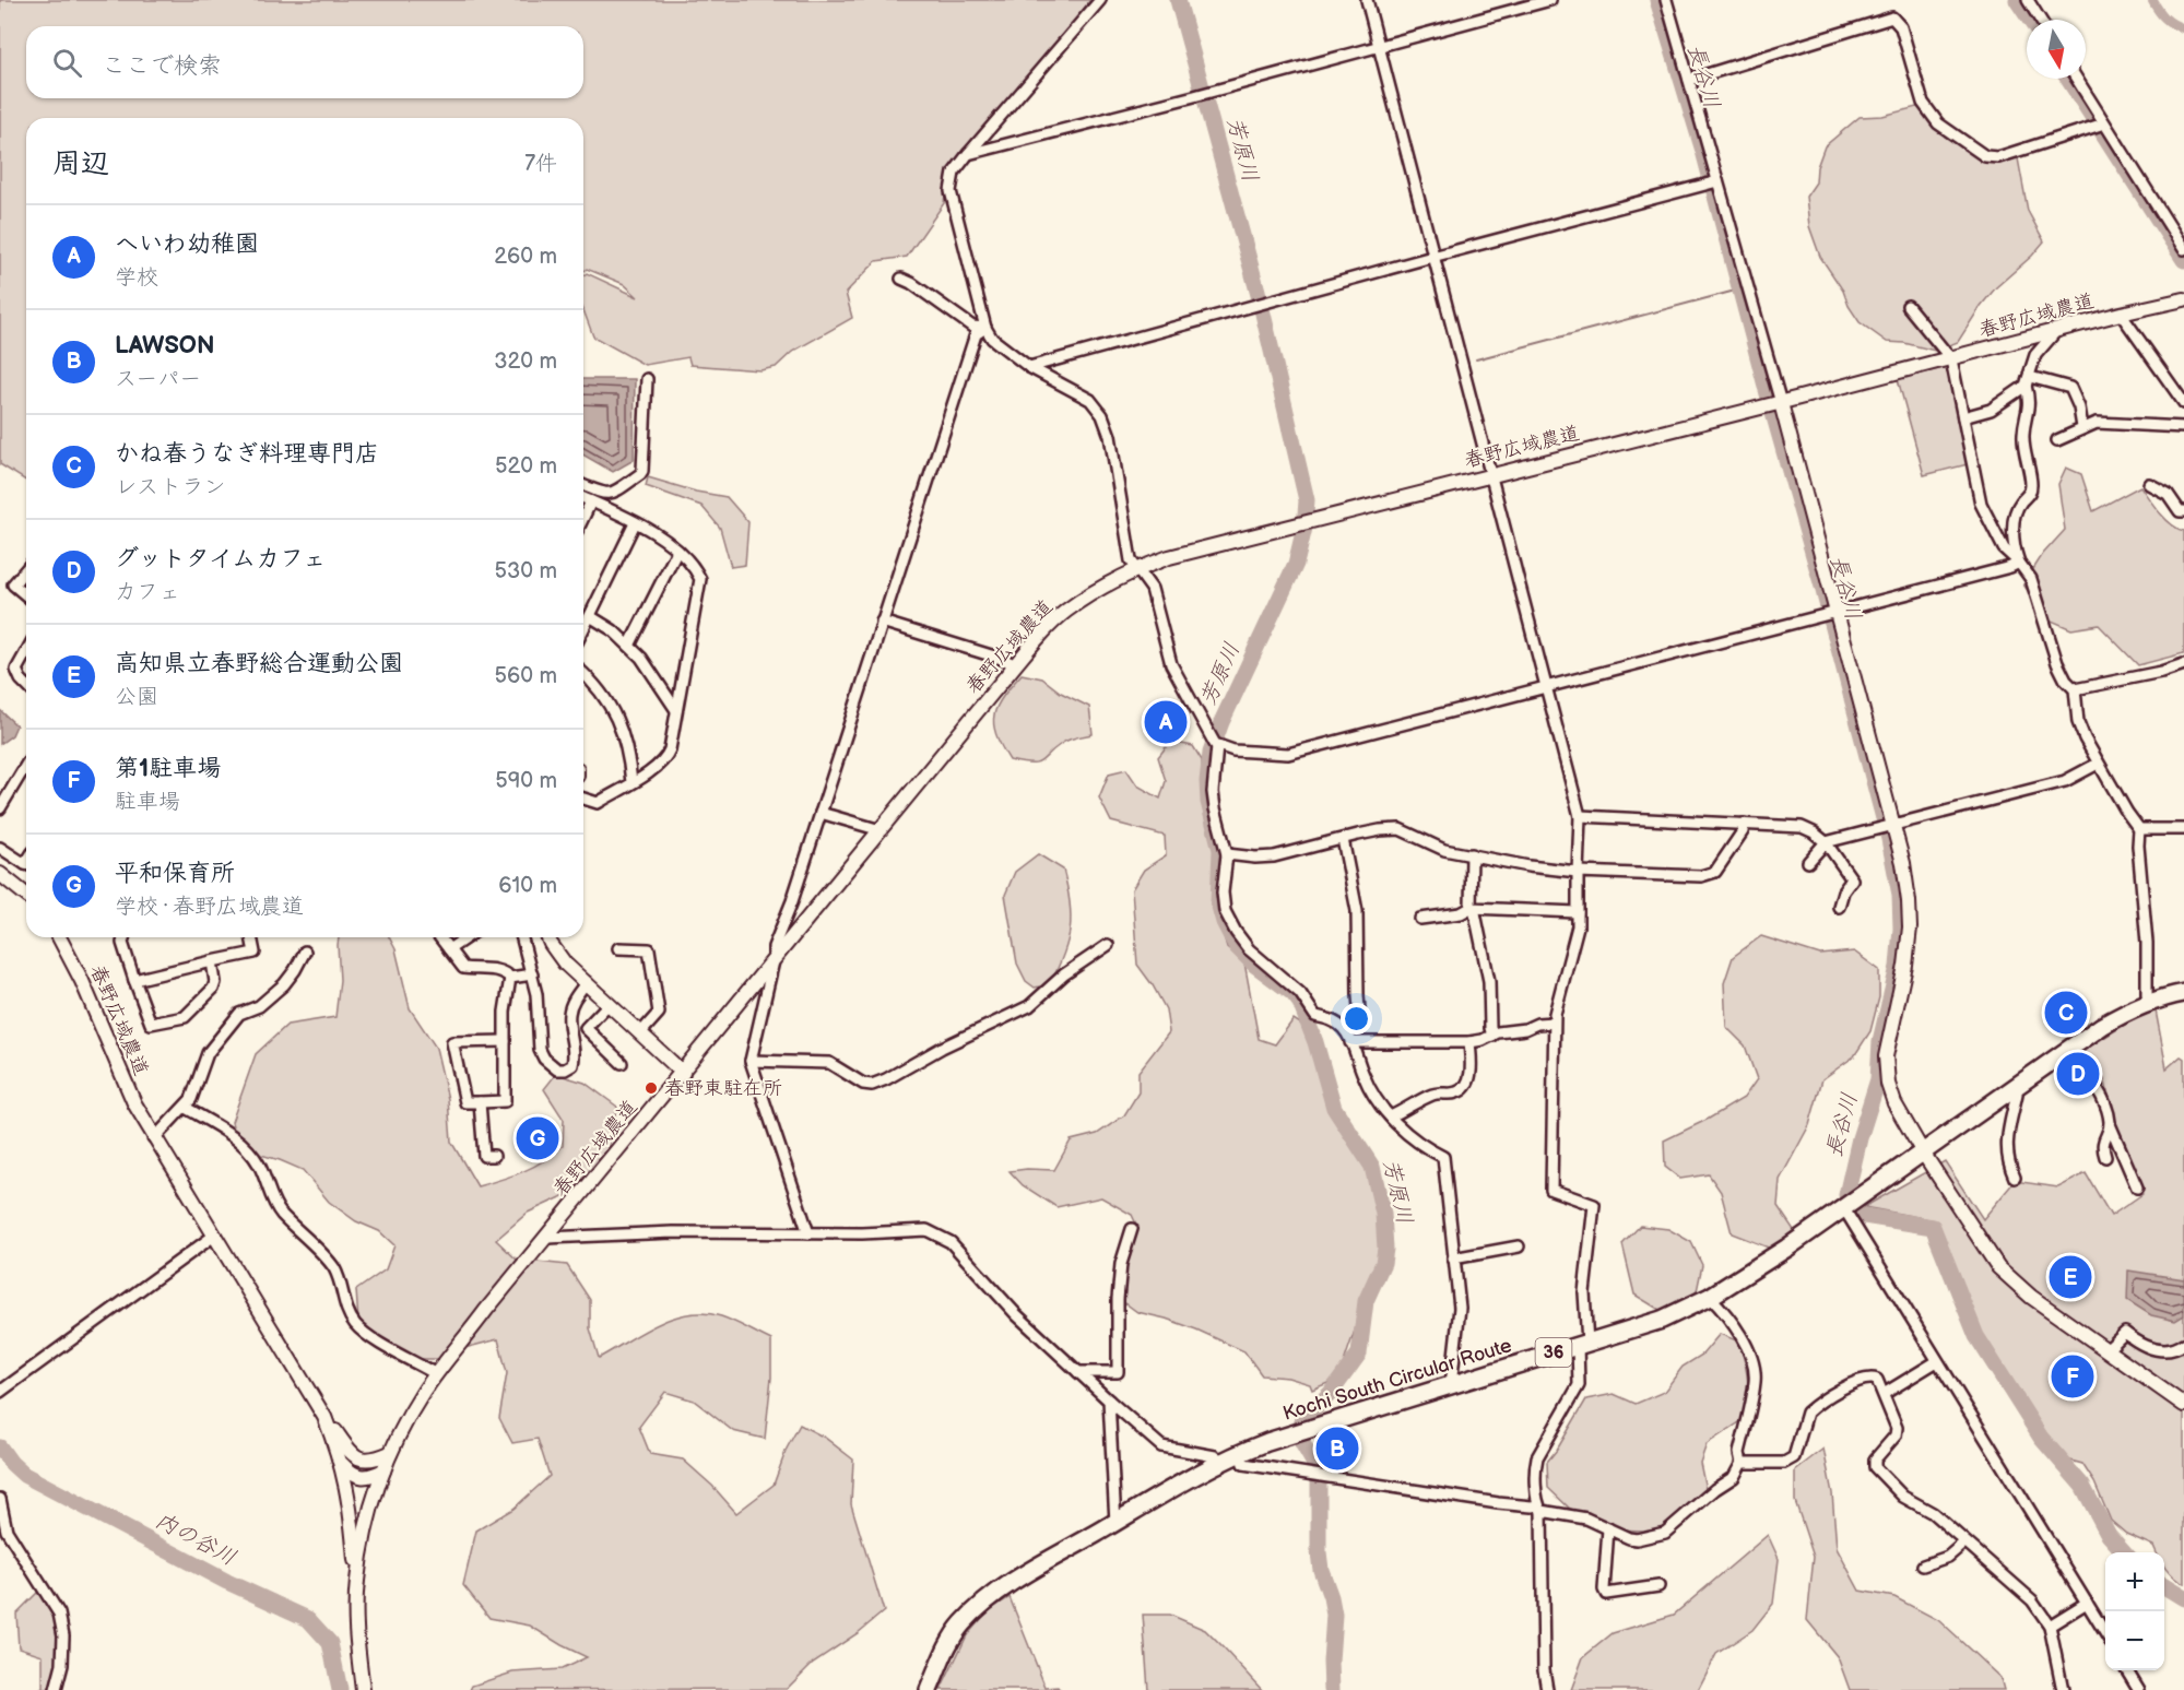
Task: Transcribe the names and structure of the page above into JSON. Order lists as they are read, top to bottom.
{
  "streets": {
    "main road": ["36", "Kochi South Circular Route"],
    "street": ["春野広域農道"]
  },
  "water": ["長谷川", "芳原川", "内の谷川"],
  "places": ["春野東駐在所"],
  "north": "bottom",
  "page": {
    "search": "ここで検索",
    "heading": ["周辺", "7件"],
    "list": [
      {
        "mark": "A",
        "name": "へいわ幼稚園",
        "note": "学校",
        "value": "260 m"
      },
      {
        "mark": "B",
        "name": "LAWSON",
        "note": "スーパー",
        "value": "320 m"
      },
      {
        "mark": "C",
        "name": "かね春うなぎ料理専門店",
        "note": "レストラン",
        "value": "520 m"
      },
      {
        "mark": "D",
        "name": "グットタイムカフェ",
        "note": "カフェ",
        "value": "530 m"
      },
      {
        "mark": "E",
        "name": "高知県立春野総合運動公園",
        "note": "公園",
        "value": "560 m"
      },
      {
        "mark": "F",
        "name": "第1駐車場",
        "note": "駐車場",
        "value": "590 m"
      },
      {
        "mark": "G",
        "name": "平和保育所",
        "note": "学校 · 春野広域農道",
        "value": "610 m"
      }
    ],
    "pins": [
      "A",
      "C",
      "D",
      "G",
      "E",
      "F",
      "B"
    ],
    "map_buttons": ["+", "−"]
  }
}
